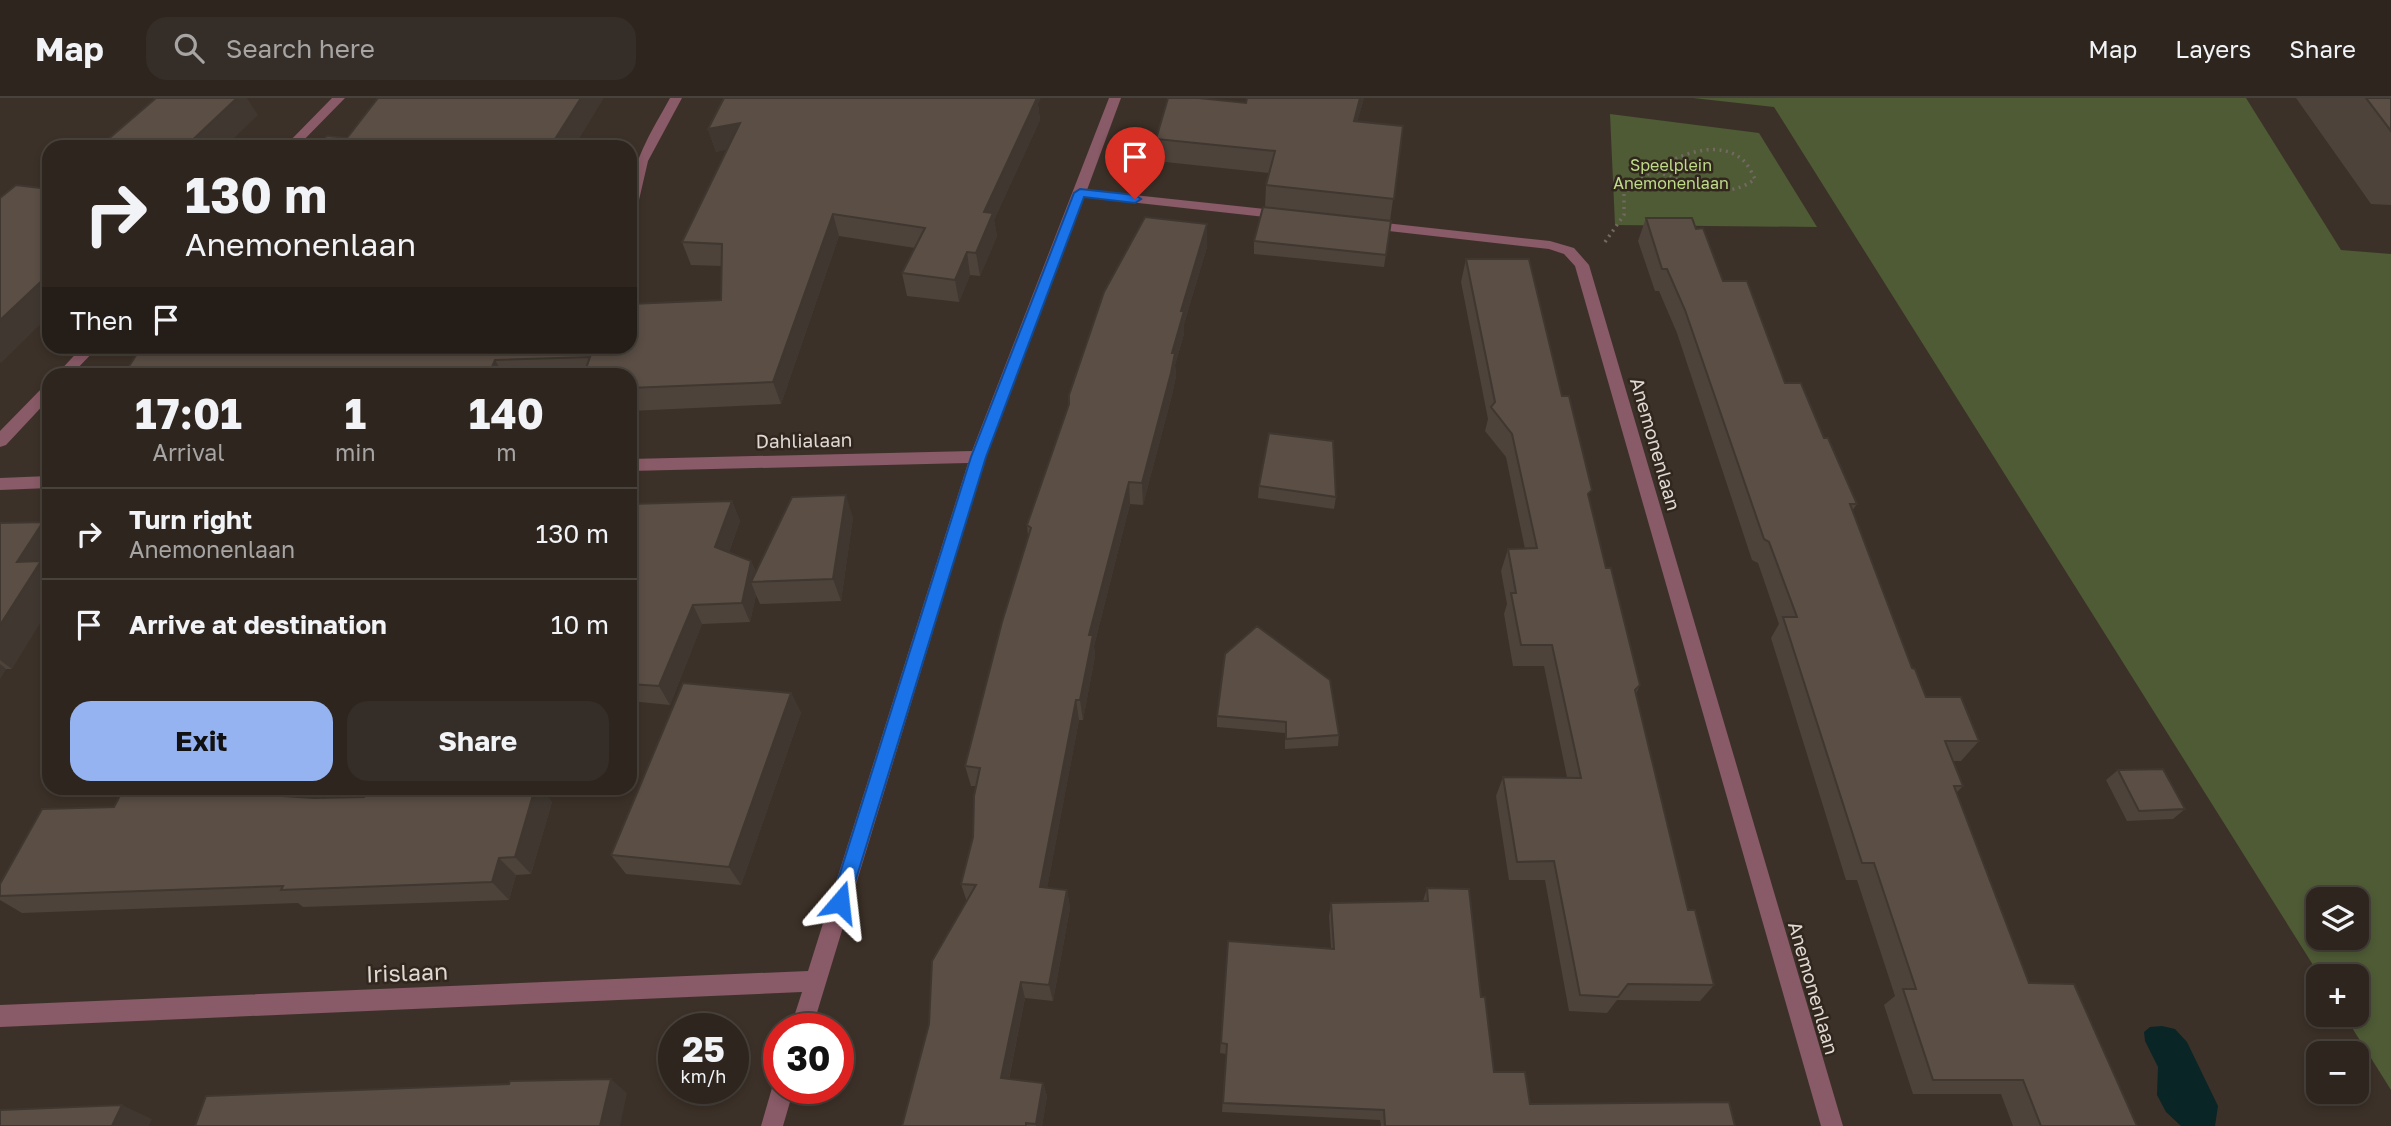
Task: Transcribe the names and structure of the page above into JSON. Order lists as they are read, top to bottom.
{
  "streets": {
    "street": ["Dahlialaan", "Anemonenlaan", "Irislaan"]
  },
  "parks": ["Speelplein Anemonenlaan"],
  "page": {
    "header": "Map",
    "search": "Search here",
    "nav": ["Map", "Layers", "Share"],
    "turn": ["130 m", "Anemonenlaan"],
    "then": "Then",
    "eta": [
      "17:01",
      "Arrival",
      "1",
      "min",
      "140",
      "m"
    ],
    "list": [
      {
        "name": "Turn right",
        "note": "Anemonenlaan",
        "value": "130 m"
      },
      {
        "name": "Arrive at destination",
        "value": "10 m"
      }
    ],
    "buttons": ["Exit", "Share"],
    "map_buttons": ["+", "−"],
    "speed": "25 km/h",
    "limit": "30"
  }
}
